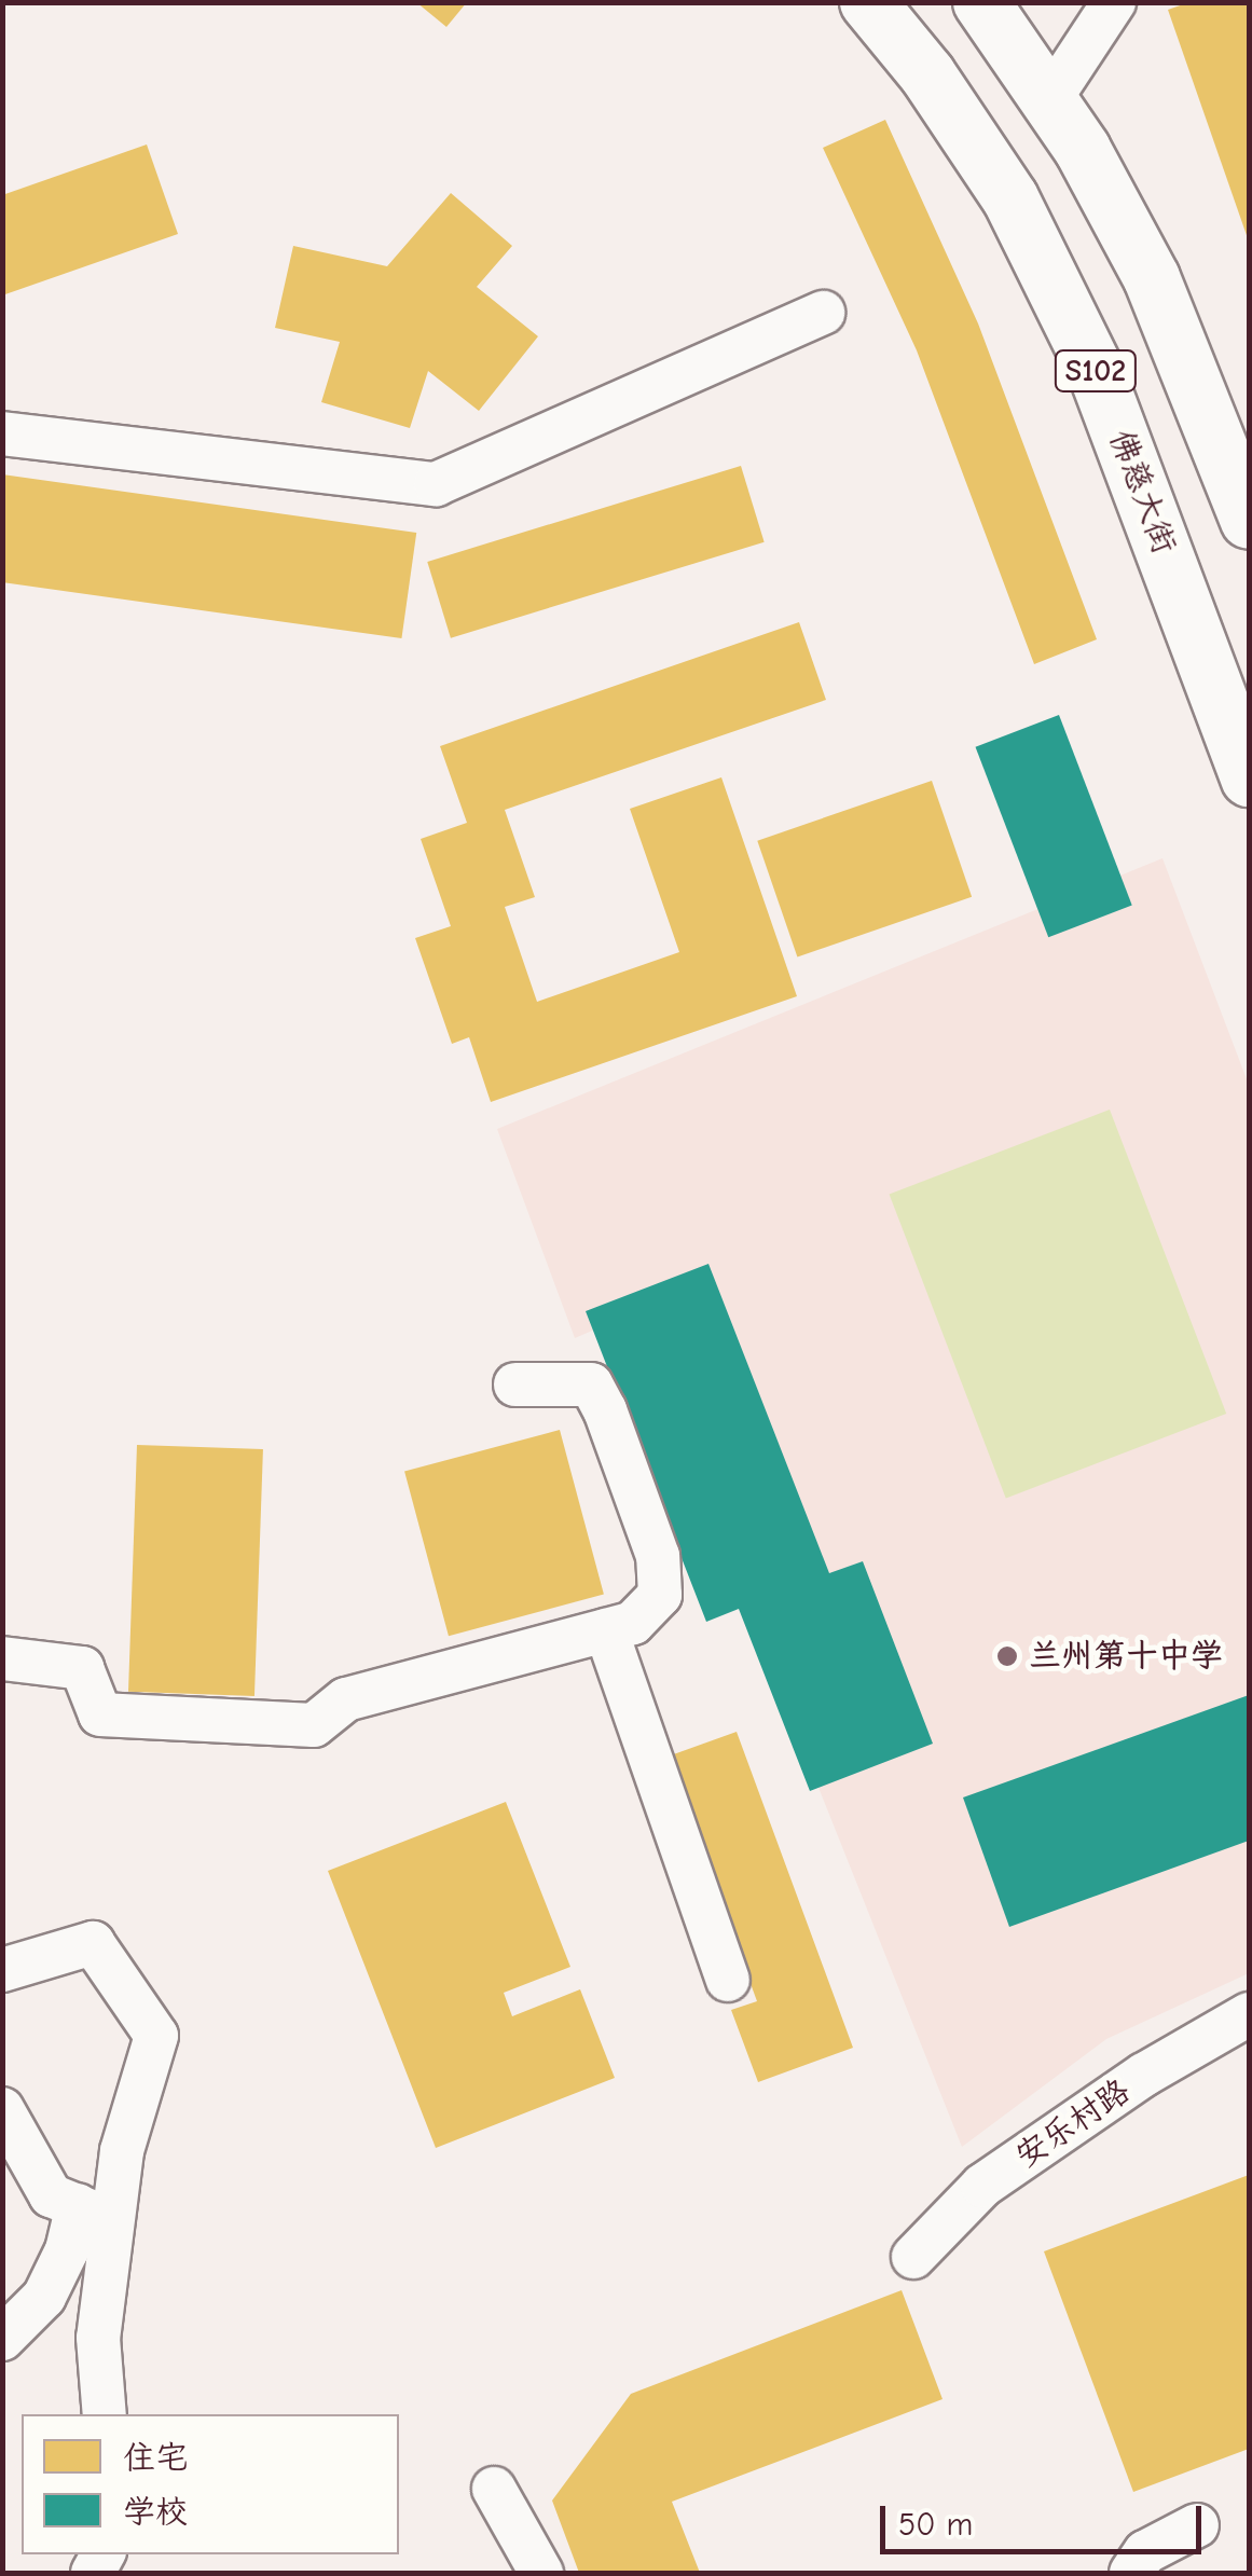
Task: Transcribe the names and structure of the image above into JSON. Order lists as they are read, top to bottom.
{
  "streets": {
    "main road": ["S102", "佛慈大街"],
    "street": ["安乐村路"]
  },
  "places": ["兰州第十中学"],
  "legend": ["住宅", "学校"],
  "scale_bar": "50 m"
}
